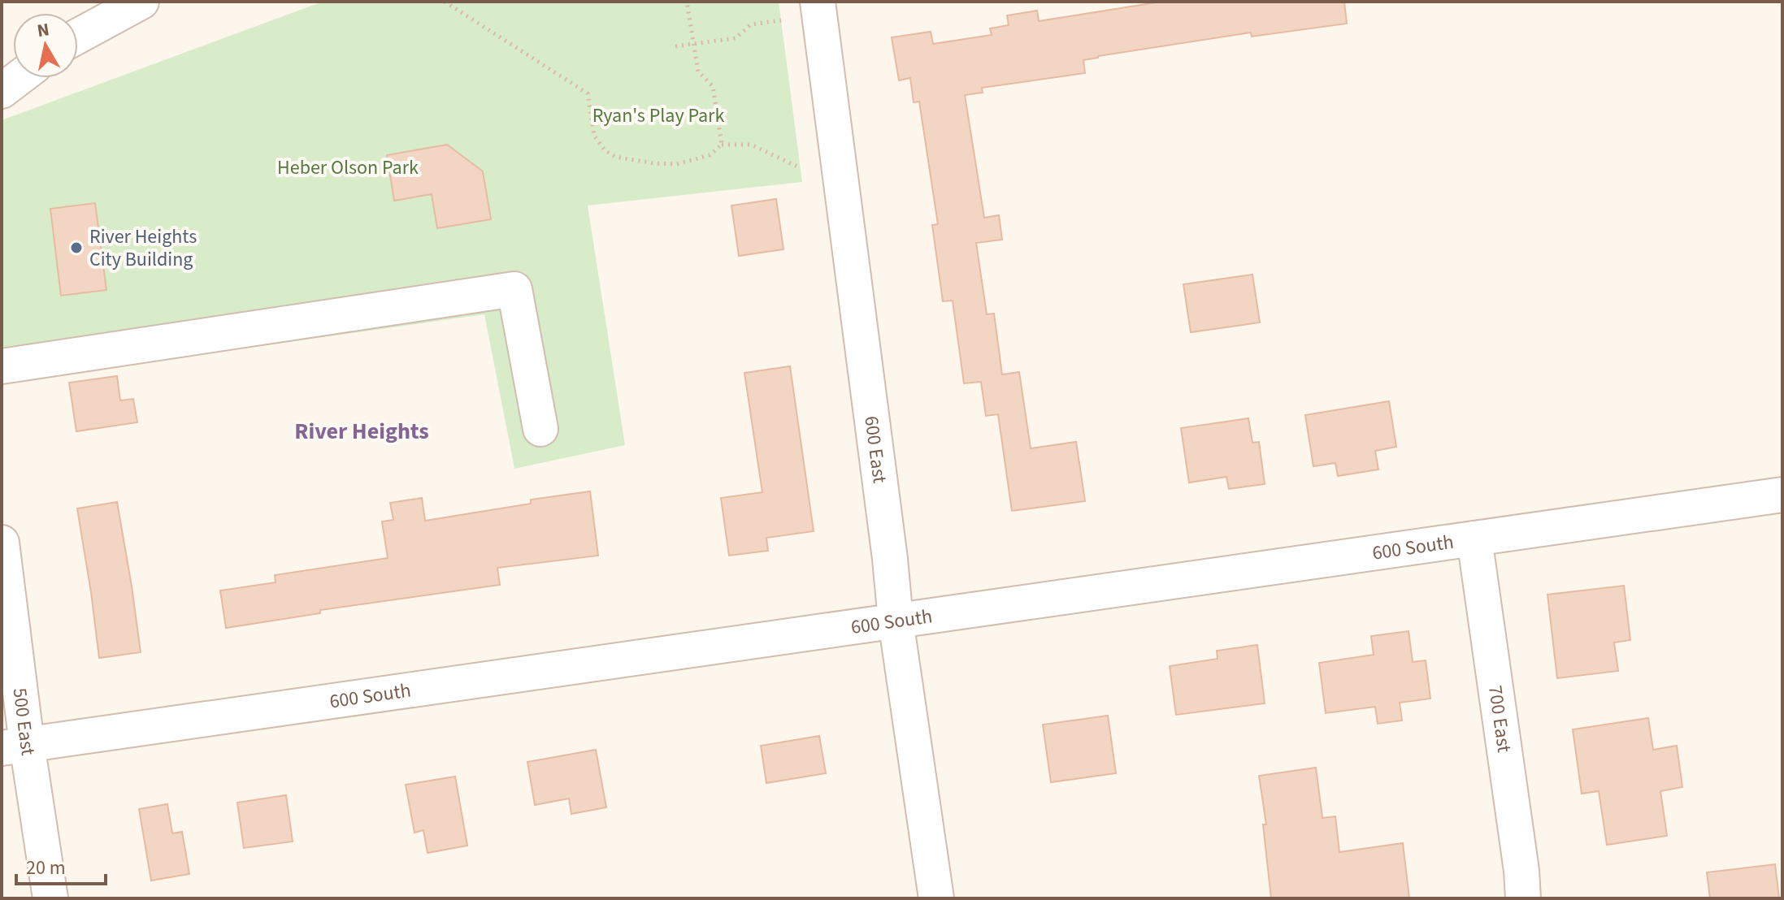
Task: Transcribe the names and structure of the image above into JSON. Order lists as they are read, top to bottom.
{
  "streets": {
    "street": [
      "600 East",
      "600 South",
      "700 East",
      "500 East"
    ]
  },
  "crossings": [
    ["600 East", "600 South"],
    ["600 South", "700 East"],
    ["600 South", "500 East"]
  ],
  "districts": ["River Heights"],
  "parks": ["Ryan's Play Park", "Heber Olson Park"],
  "places": ["River Heights City Building"],
  "scale_bar": "20 m",
  "north": "top"
}
